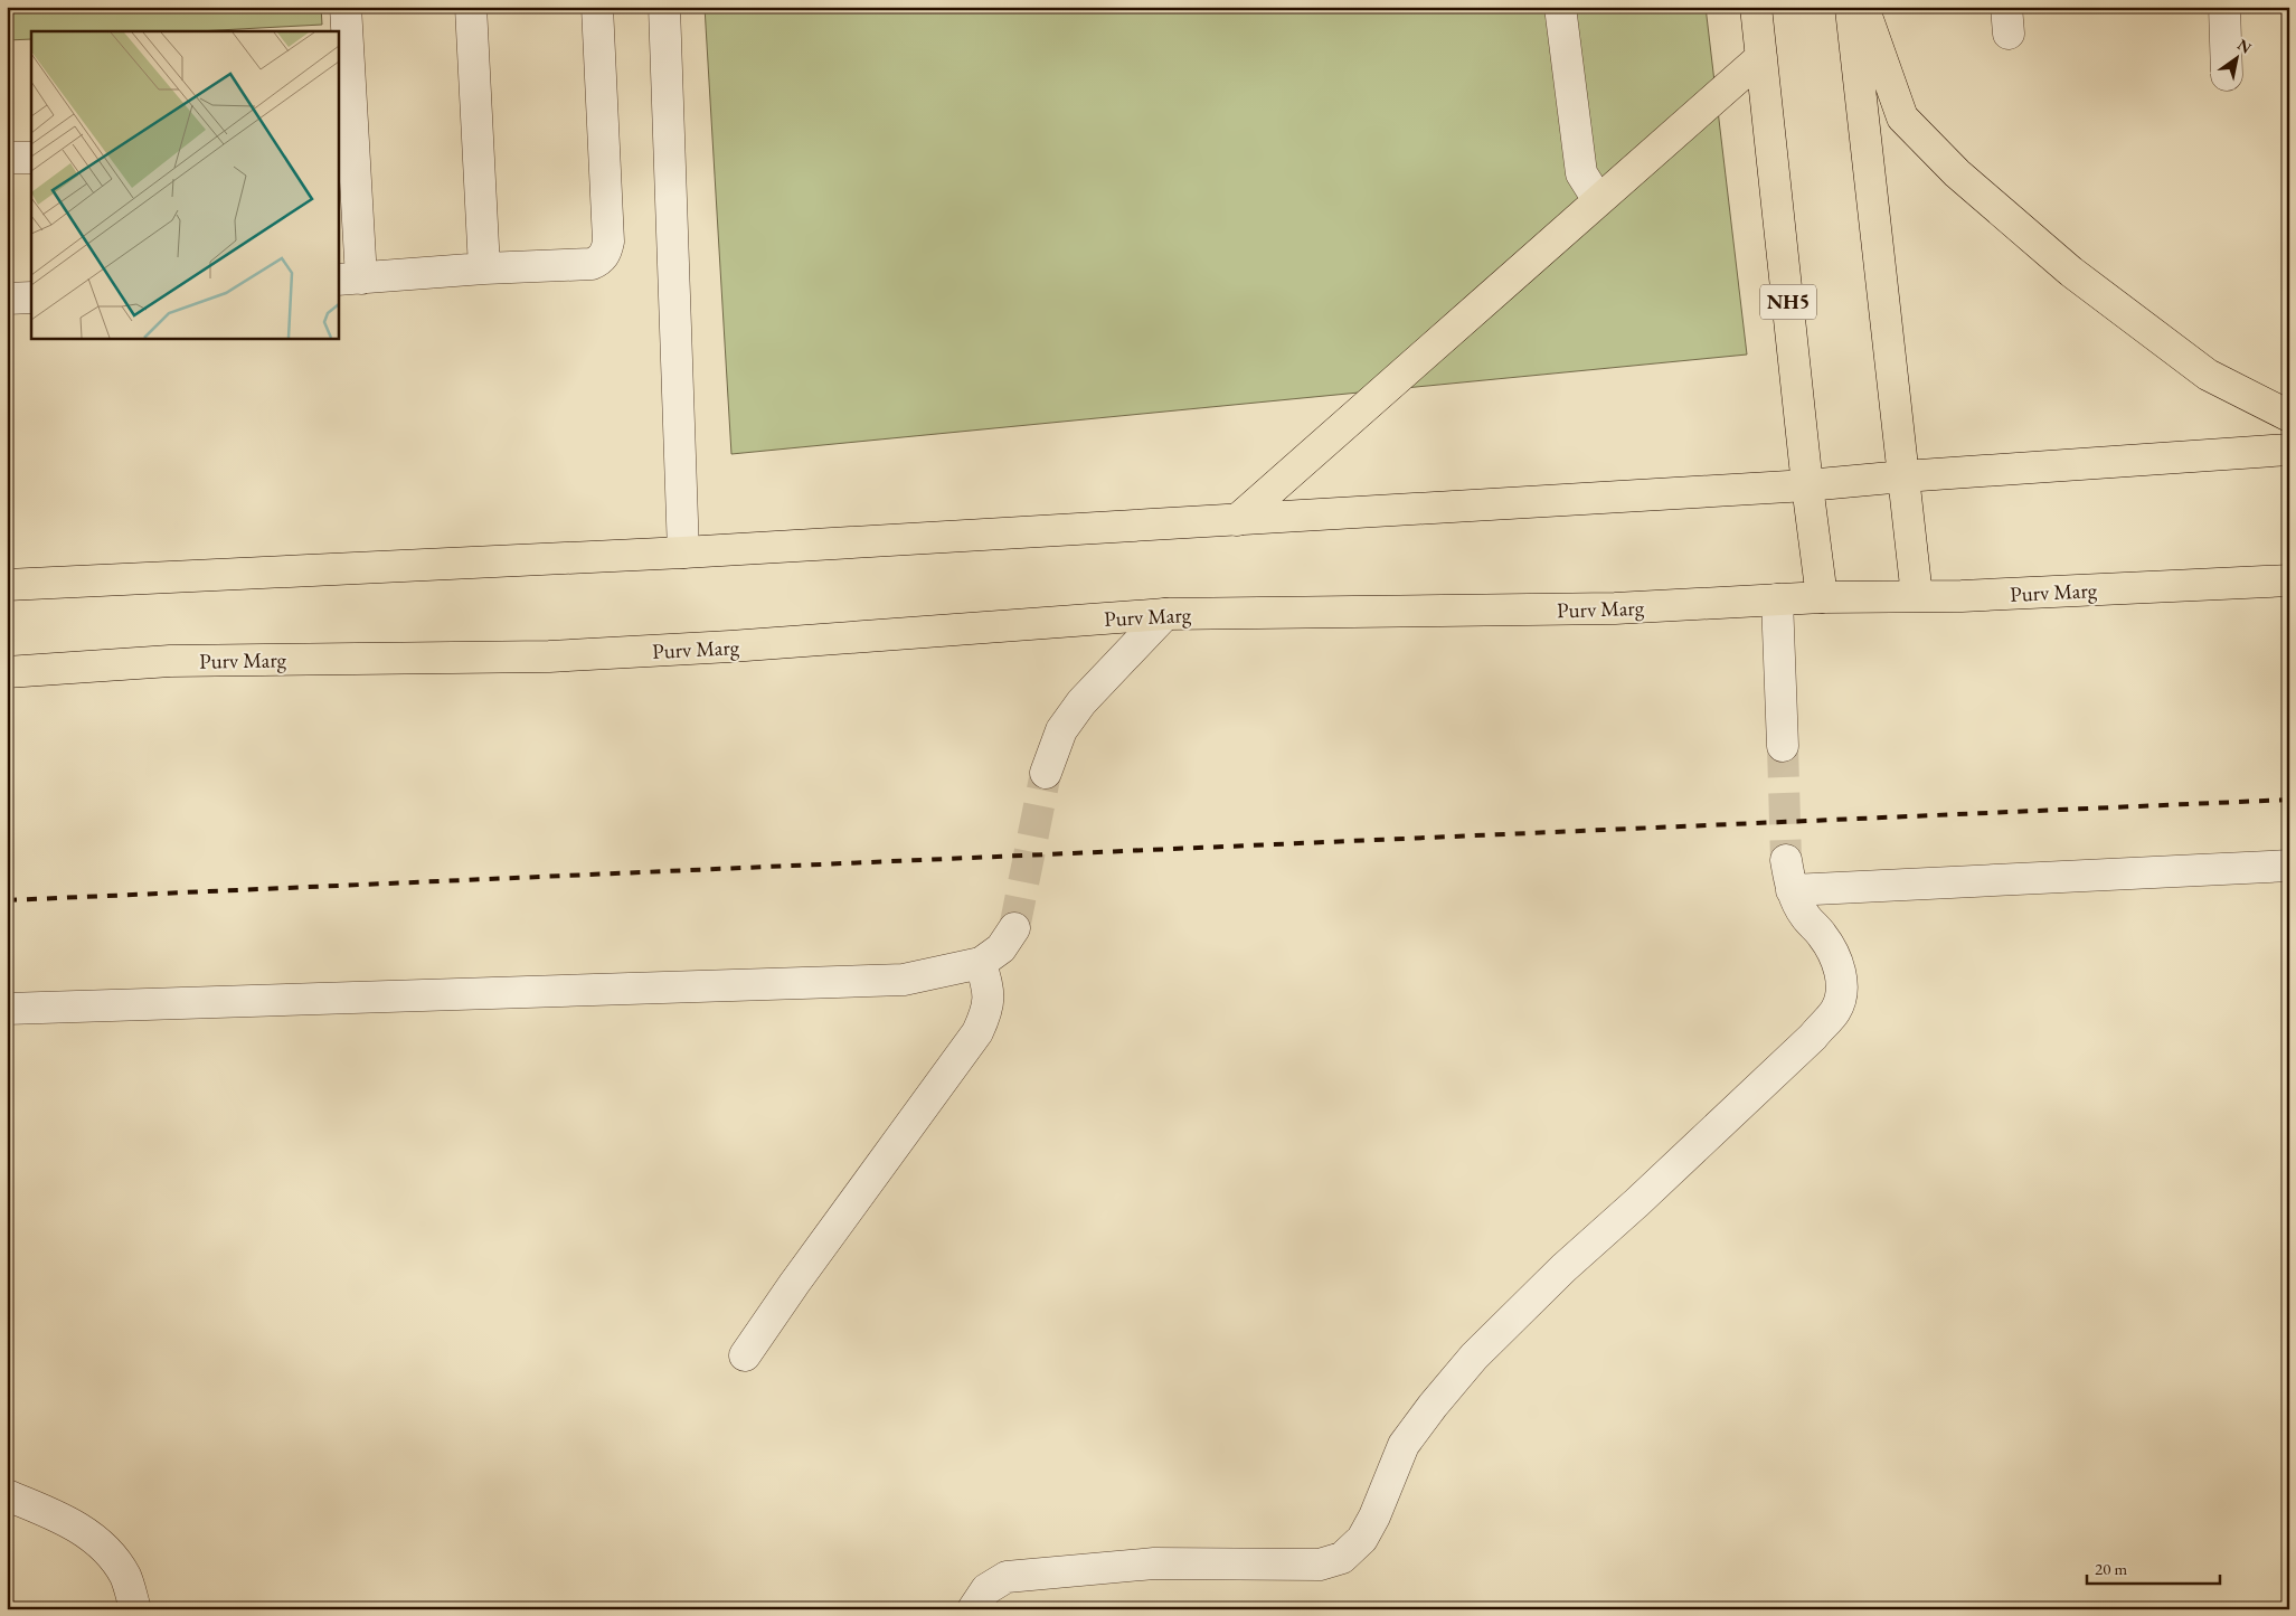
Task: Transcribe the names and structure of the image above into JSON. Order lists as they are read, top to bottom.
{
  "streets": {
    "main road": ["NH5", "Purv Marg"]
  },
  "crossings": [
    ["NH5", "Purv Marg"]
  ],
  "scale_bar": "20 m",
  "north": "top right"
}
